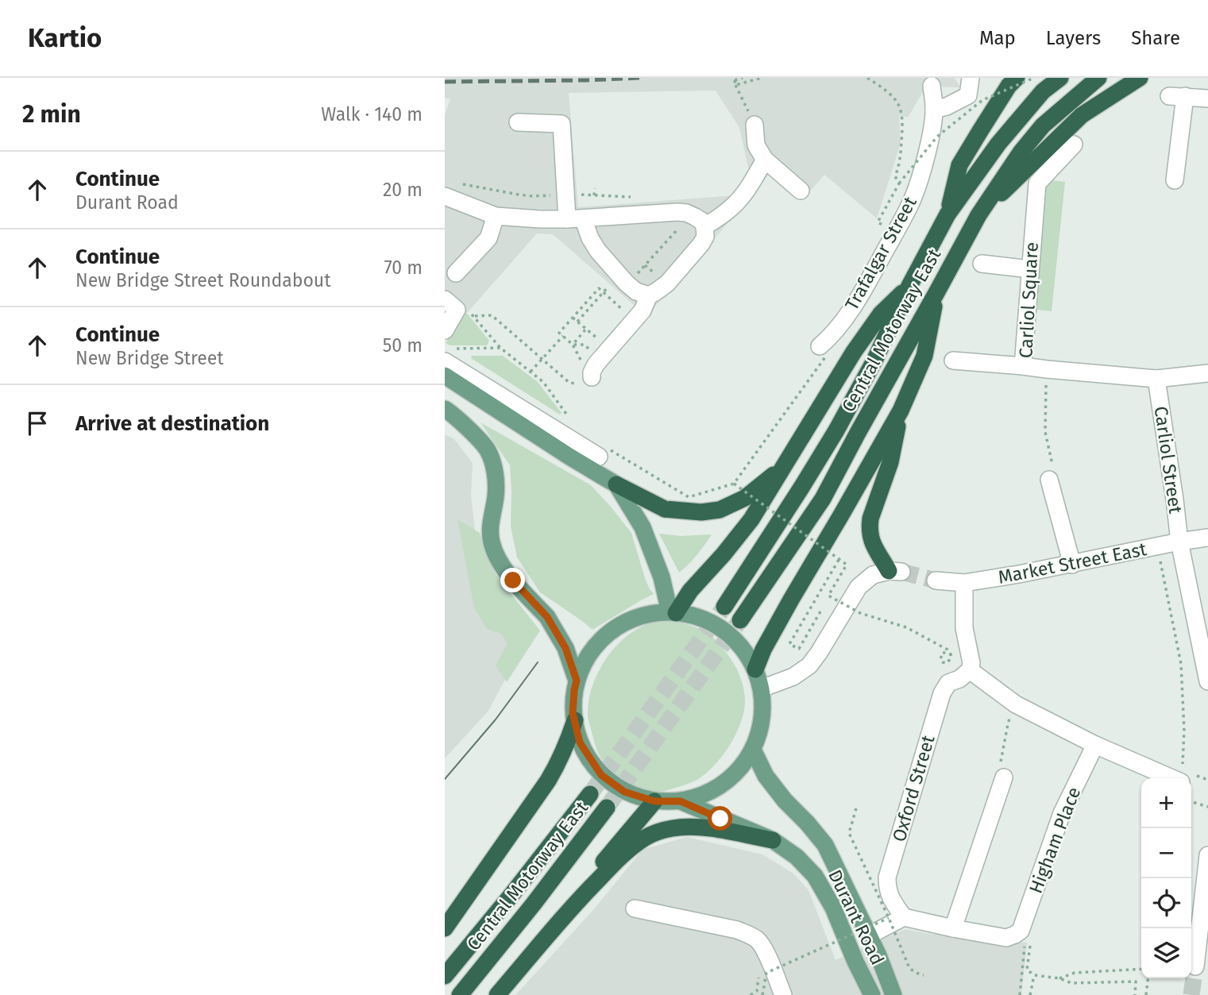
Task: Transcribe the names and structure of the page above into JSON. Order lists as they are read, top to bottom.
{
  "streets": {
    "highway": ["Central Motorway East"],
    "main road": ["Durant Road"],
    "street": [
      "Trafalgar Street",
      "Carliol Square",
      "Carliol Street",
      "Market Street East",
      "Oxford Street",
      "Higham Place"
    ]
  },
  "crossings": [
    ["Carliol Square", "Carliol Street"],
    ["Carliol Street", "Market Street East"]
  ],
  "page": {
    "header": "Kartio",
    "nav": ["Map", "Layers", "Share"],
    "heading": ["2 min", "Walk · 140 m"],
    "list": [
      ["Continue", "Durant Road", "20 m"],
      ["Continue", "New Bridge Street Roundabout", "70 m"],
      ["Continue", "New Bridge Street", "50 m"],
      "Arrive at destination"
    ],
    "map_buttons": ["+", "−"]
  }
}
